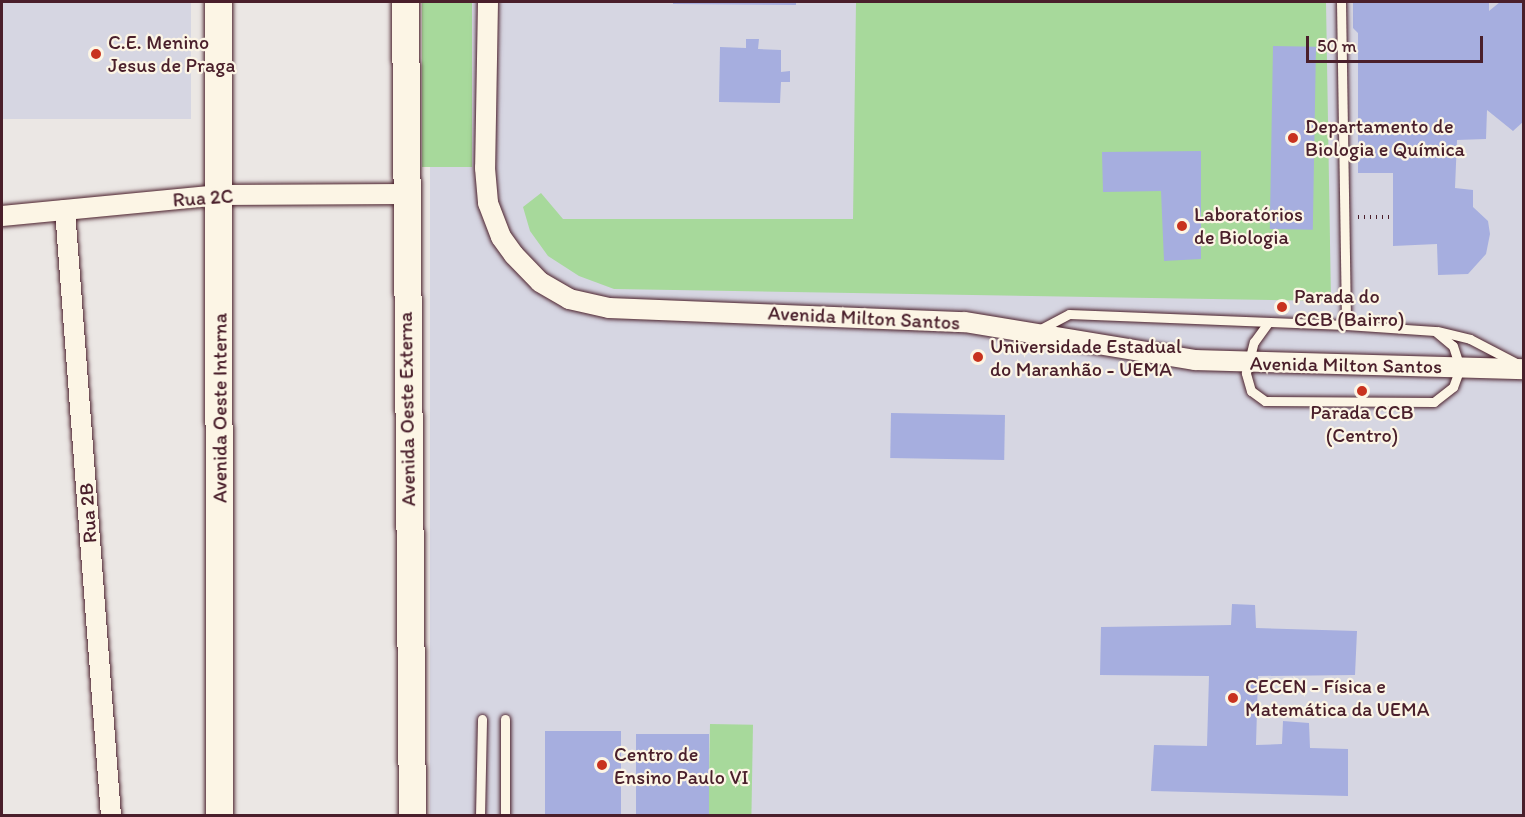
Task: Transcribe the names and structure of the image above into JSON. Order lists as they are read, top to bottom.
{
  "streets": {
    "street": [
      "Rua 2C",
      "Avenida Milton Santos",
      "Avenida Oeste Interna",
      "Avenida Oeste Externa",
      "Rua 2B"
    ]
  },
  "crossings": [
    ["Rua 2C", "Avenida Oeste Interna"],
    ["Rua 2C", "Avenida Oeste Externa"],
    ["Rua 2C", "Rua 2B"]
  ],
  "places": [
    "C.E. Menino Jesus de Praga",
    "Departamento de Biologia e Química",
    "Laboratórios de Biologia",
    "Parada do CCB (Bairro)",
    "Universidade Estadual do Maranhão - UEMA",
    "Parada CCB (Centro)",
    "CECEN - Física e Matemática da UEMA",
    "Centro de Ensino Paulo VI"
  ],
  "scale_bar": "50 m"
}
